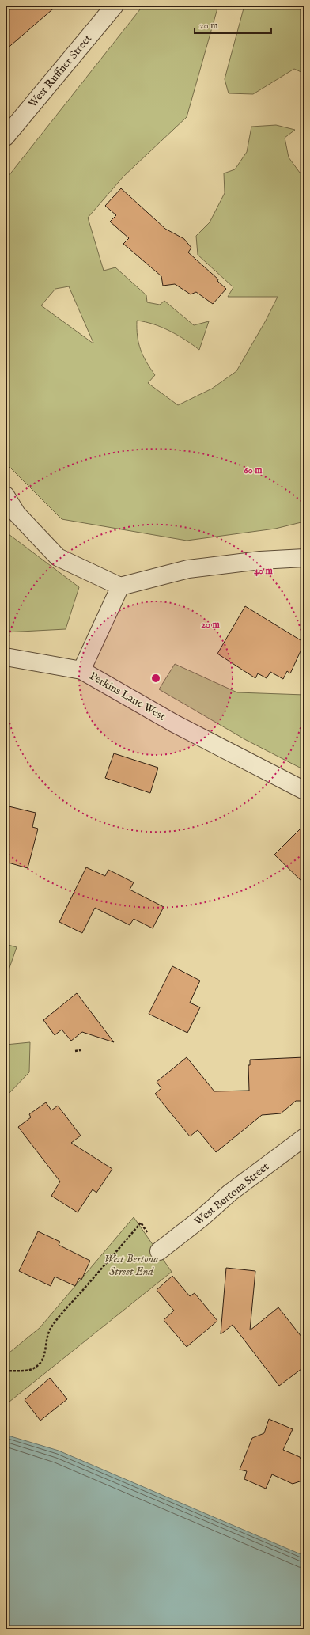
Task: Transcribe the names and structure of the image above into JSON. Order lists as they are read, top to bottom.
{
  "streets": {
    "street": ["West Ruffner Street", "Perkins Lane West", "West Bertona Street"]
  },
  "parks": ["West Bertona Street End"],
  "scale_bar": "20 m",
  "rings": ["60 m", "40 m", "20 m"]
}
